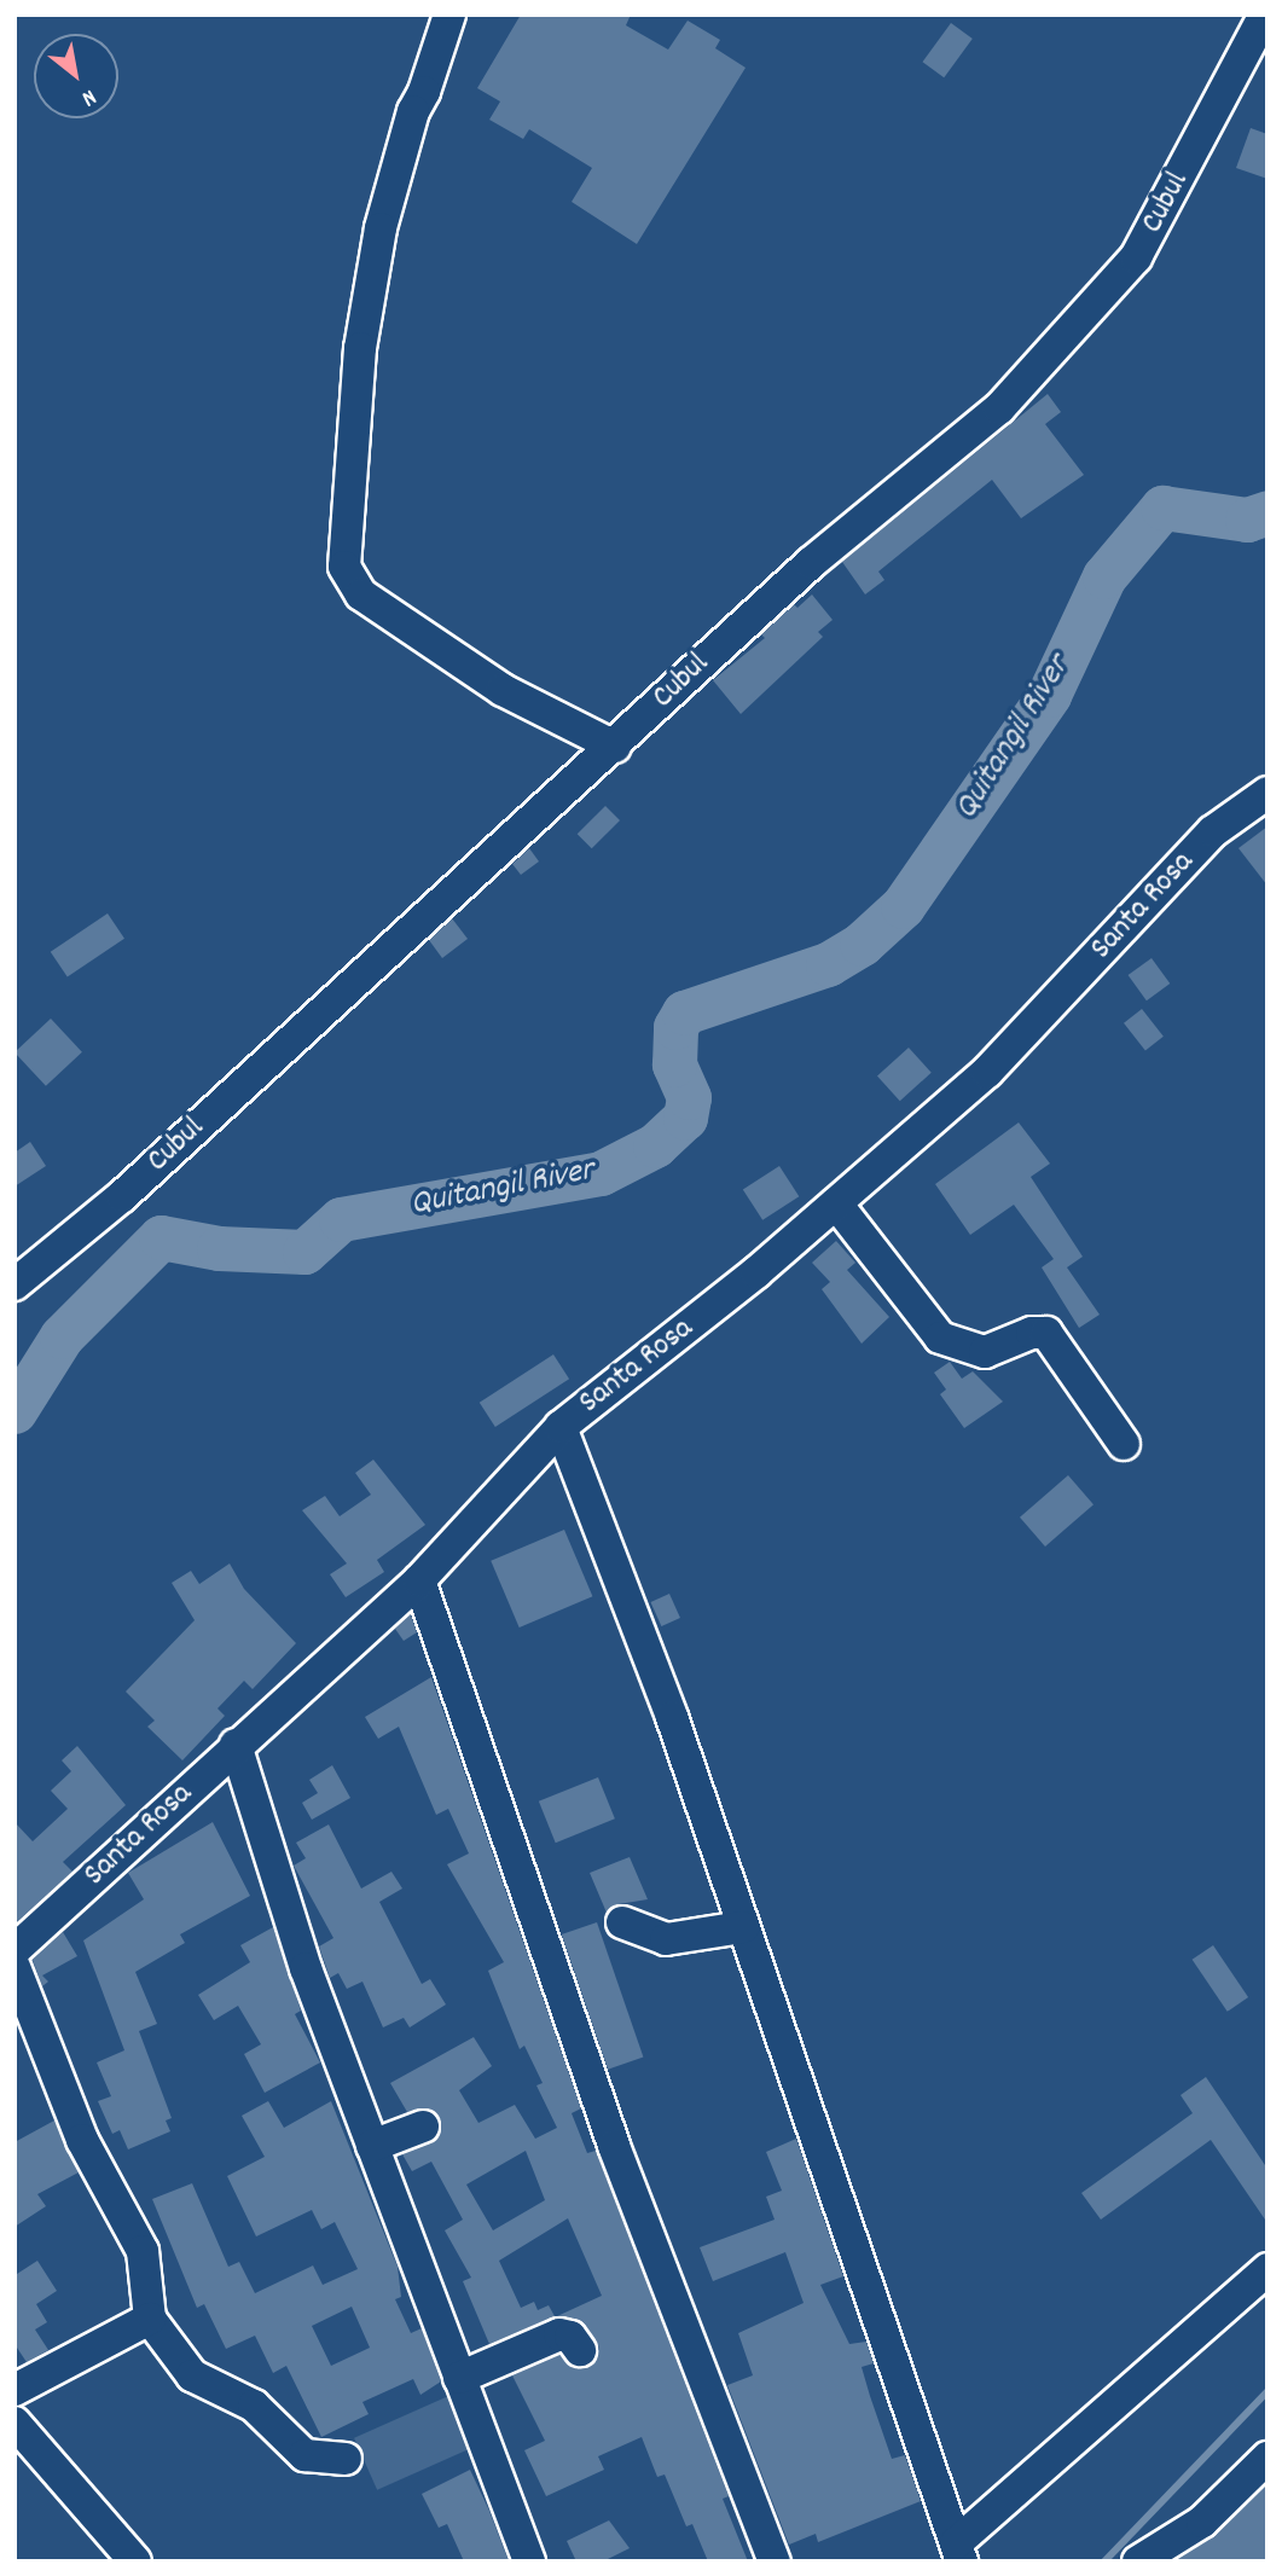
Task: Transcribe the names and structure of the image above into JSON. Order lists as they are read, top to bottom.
{
  "streets": {
    "street": ["Cubul", "Santa Rosa"]
  },
  "water": ["Quitangil River"],
  "north": "bottom right"
}
